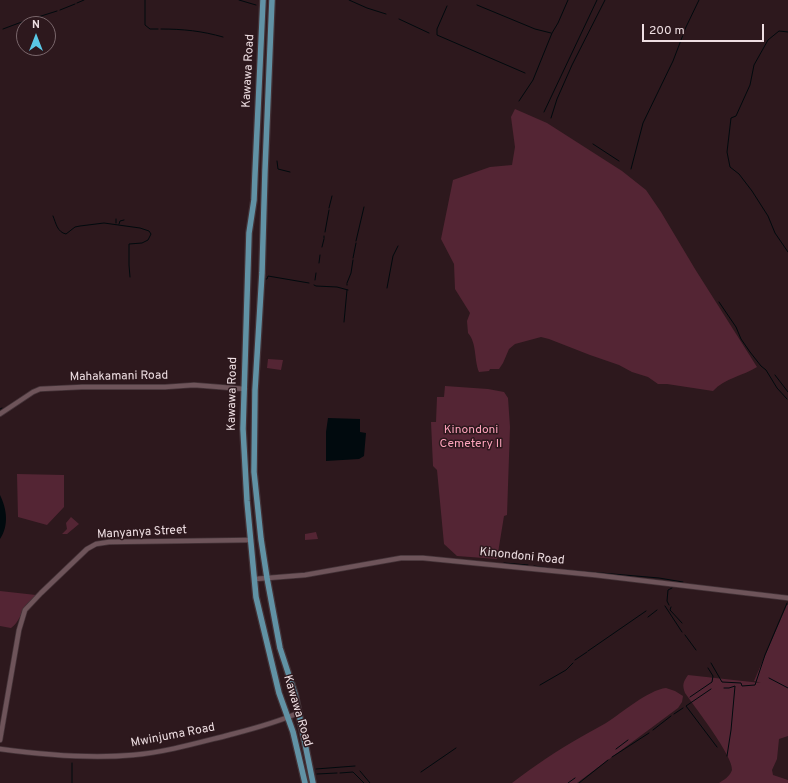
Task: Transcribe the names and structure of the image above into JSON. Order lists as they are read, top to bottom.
{
  "streets": {
    "main road": ["Kawawa Road"],
    "street": [
      "Mahakamani Road",
      "Manyanya Street",
      "Kinondoni Road",
      "Mwinjuma Road"
    ]
  },
  "crossings": [
    ["Kawawa Road", "Mahakamani Road"],
    ["Kawawa Road", "Manyanya Street"],
    ["Kawawa Road", "Kinondoni Road"],
    ["Kawawa Road", "Mwinjuma Road"]
  ],
  "parks": ["Kinondoni Cemetery II"],
  "scale_bar": "200 m",
  "north": "top"
}
